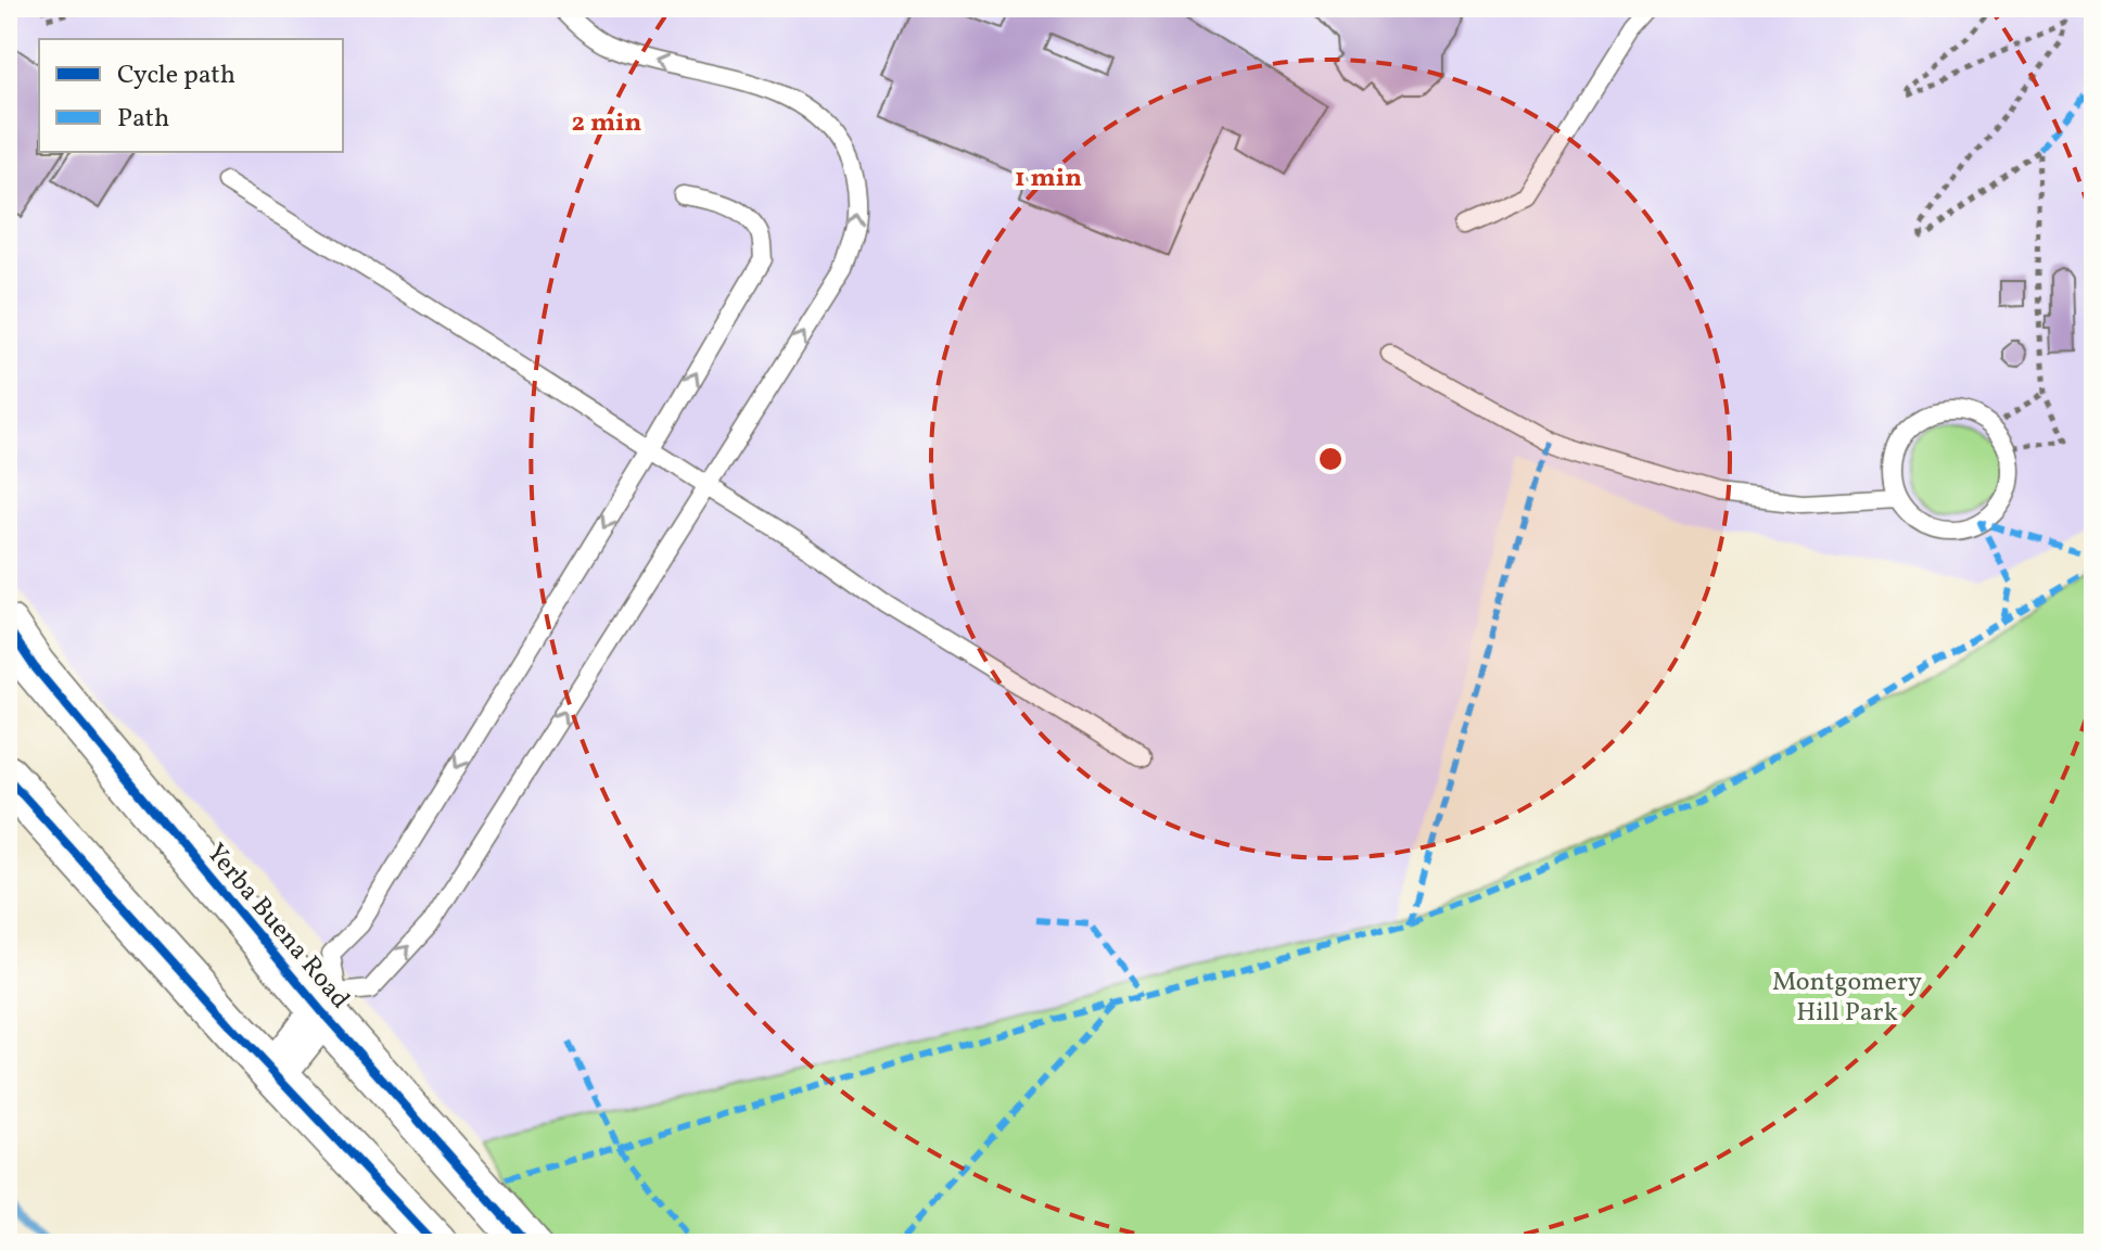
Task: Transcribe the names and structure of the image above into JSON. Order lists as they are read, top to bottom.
{
  "streets": {
    "street": ["Yerba Buena Road"]
  },
  "parks": ["Montgomery Hill Park"],
  "legend": ["Cycle path", "Path"],
  "rings": ["2 min", "1 min"]
}
